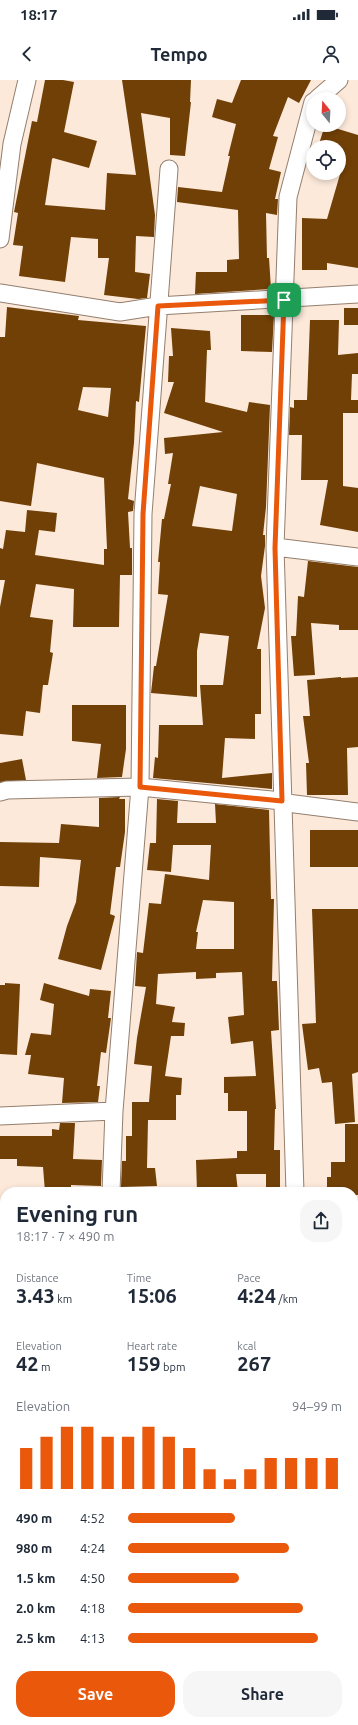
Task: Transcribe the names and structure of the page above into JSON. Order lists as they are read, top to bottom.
{
  "north": "top",
  "page": {
    "status": "18:17",
    "header": "Tempo",
    "heading": ["Evening run", "18:17 · 7 × 490 m"],
    "stats": [
      ["Distance", "3.43 km"],
      ["Time", "15:06"],
      ["Pace", "4:24 /km"],
      ["Elevation", "42 m"],
      ["Heart rate", "159 bpm"],
      ["kcal", "267"]
    ],
    "chart": ["Elevation", "94–99 m"],
    "list": [
      {
        "name": "490 m",
        "note": "4:52"
      },
      {
        "name": "980 m",
        "note": "4:24"
      },
      {
        "name": "1.5 km",
        "note": "4:50"
      },
      {
        "name": "2.0 km",
        "note": "4:18"
      },
      {
        "name": "2.5 km",
        "note": "4:13"
      }
    ],
    "buttons": ["Save", "Share"]
  }
}
